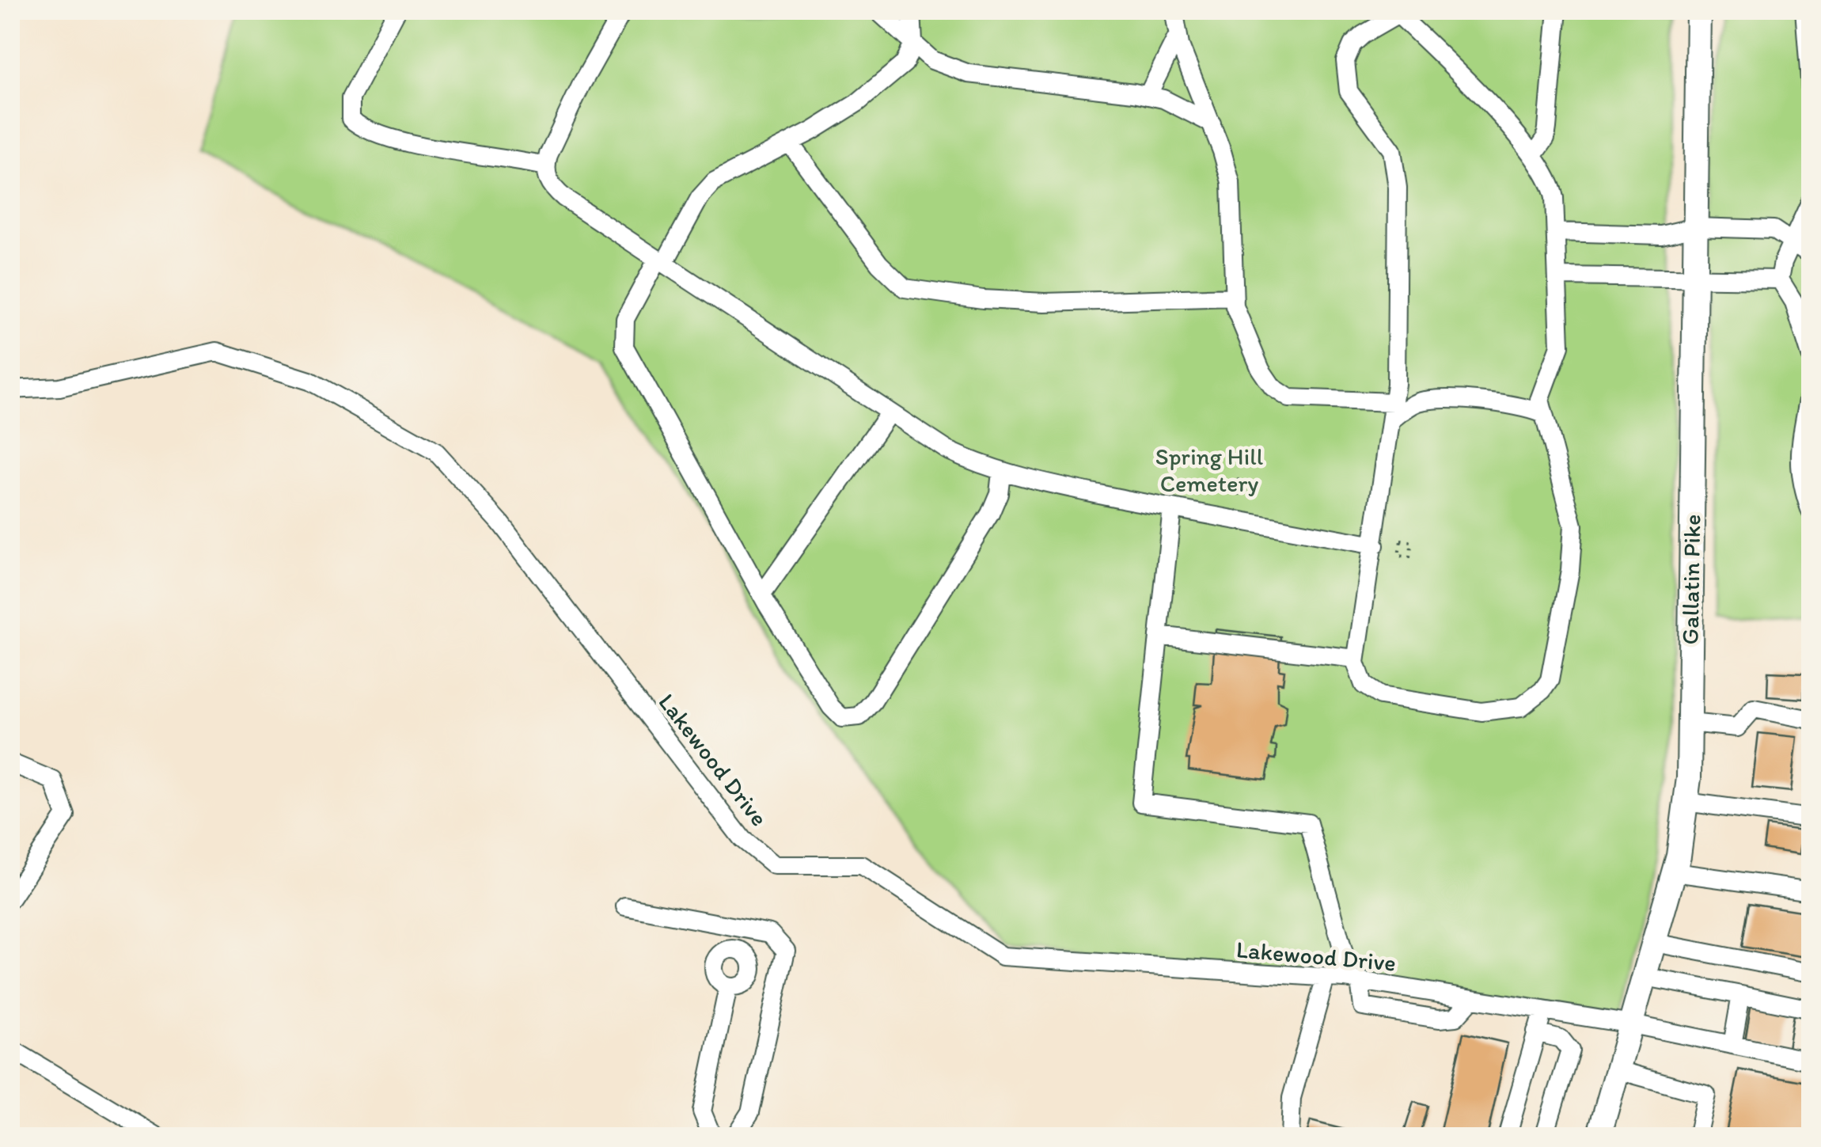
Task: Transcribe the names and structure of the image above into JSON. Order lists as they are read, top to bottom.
{
  "streets": {
    "main road": ["Gallatin Pike"],
    "street": ["Lakewood Drive"]
  },
  "crossings": [
    ["Gallatin Pike", "Lakewood Drive"]
  ],
  "parks": ["Spring Hill Cemetery"]
}
